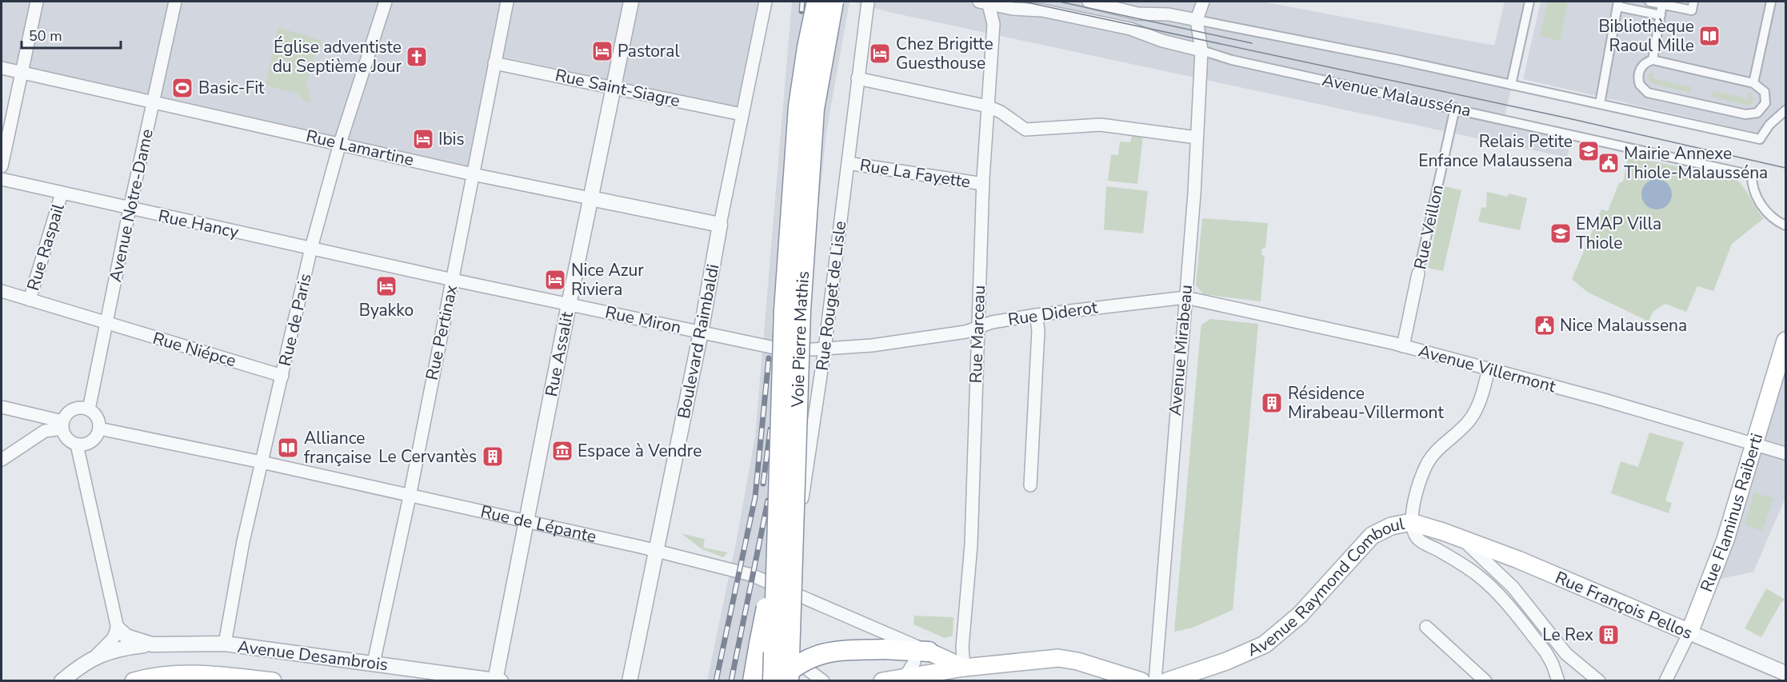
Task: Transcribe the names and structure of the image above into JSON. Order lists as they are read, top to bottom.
{
  "streets": {
    "highway": ["Voie Pierre Mathis"],
    "main road": [
      "Rue Flaminus Raiberti",
      "Rue de Lépante",
      "Avenue Raymond Comboul",
      "Rue François Pellos"
    ],
    "street": [
      "Rue Saint-Siagre",
      "Avenue Malausséna",
      "Rue Lamartine",
      "Rue La Fayette",
      "Avenue Notre-Dame",
      "Rue Hancy",
      "Rue Veillon",
      "Rue Raspail",
      "Rue Rouget de Lisle",
      "Rue Diderot",
      "Rue de Paris",
      "Rue Miron",
      "Rue Pertinax",
      "Rue Marceau",
      "Boulevard Raimbaldi",
      "Rue Niépce",
      "Avenue Mirabeau",
      "Rue Assalit",
      "Avenue Villermont",
      "Avenue Desambrois"
    ]
  },
  "crossings": [
    ["Rue Saint-Siagre", "Rue Pertinax"],
    ["Rue Saint-Siagre", "Boulevard Raimbaldi"],
    ["Rue Saint-Siagre", "Rue Assalit"],
    ["Avenue Malausséna", "Rue Veillon"],
    ["Avenue Malausséna", "Rue Marceau"],
    ["Avenue Malausséna", "Avenue Mirabeau"],
    ["Rue Lamartine", "Avenue Notre-Dame"],
    ["Rue Lamartine", "Rue de Paris"],
    ["Rue Lamartine", "Rue Pertinax"],
    ["Rue Lamartine", "Boulevard Raimbaldi"],
    ["Rue Lamartine", "Rue Assalit"],
    ["Rue La Fayette", "Rue Rouget de Lisle"],
    ["Rue La Fayette", "Rue Marceau"],
    ["Avenue Notre-Dame", "Rue Hancy"],
    ["Avenue Notre-Dame", "Rue Niépce"],
    ["Avenue Notre-Dame", "Rue de Lépante"],
    ["Rue Hancy", "Rue Raspail"],
    ["Rue Hancy", "Rue de Paris"],
    ["Rue Hancy", "Rue Miron"],
    ["Rue Veillon", "Avenue Villermont"],
    ["Rue Raspail", "Rue Niépce"],
    ["Rue Rouget de Lisle", "Rue Diderot"],
    ["Rue Rouget de Lisle", "Rue de Lépante"],
    ["Rue Diderot", "Rue Miron"],
    ["Rue Diderot", "Rue Marceau"],
    ["Rue Diderot", "Avenue Mirabeau"],
    ["Rue Diderot", "Avenue Villermont"],
    ["Rue de Paris", "Rue Miron"],
    ["Rue de Paris", "Rue Niépce"],
    ["Rue de Paris", "Rue de Lépante"],
    ["Rue de Paris", "Avenue Desambrois"],
    ["Rue Miron", "Rue Pertinax"],
    ["Rue Miron", "Boulevard Raimbaldi"],
    ["Rue Miron", "Rue Assalit"],
    ["Rue Pertinax", "Rue de Lépante"],
    ["Rue Pertinax", "Avenue Desambrois"],
    ["Rue Marceau", "Rue de Lépante"],
    ["Boulevard Raimbaldi", "Rue de Lépante"],
    ["Avenue Mirabeau", "Avenue Villermont"],
    ["Rue Assalit", "Rue de Lépante"],
    ["Rue Assalit", "Avenue Desambrois"],
    ["Avenue Villermont", "Rue Flaminus Raiberti"],
    ["Rue Flaminus Raiberti", "Rue François Pellos"],
    ["Avenue Raymond Comboul", "Rue François Pellos"]
  ],
  "places": {
    "library": ["Bibliothèque Raoul Mille", "Alliance française"],
    "hotel": [
      "Pastoral",
      "Chez Brigitte Guesthouse",
      "Ibis",
      "Nice Azur Riviera",
      "Byakko"
    ],
    "church": ["Église adventiste du Septième Jour"],
    "sports": ["Basic-Fit"],
    "school or university": ["Relais Petite Enfance Malaussena", "EMAP Villa Thiole"],
    "public building": ["Mairie Annexe Thiole-Malausséna", "Nice Malaussena"],
    "building": ["Résidence Mirabeau-Villermont", "Le Cervantès", "Le Rex"],
    "museum": ["Espace à Vendre"]
  },
  "scale_bar": "50 m"
}
